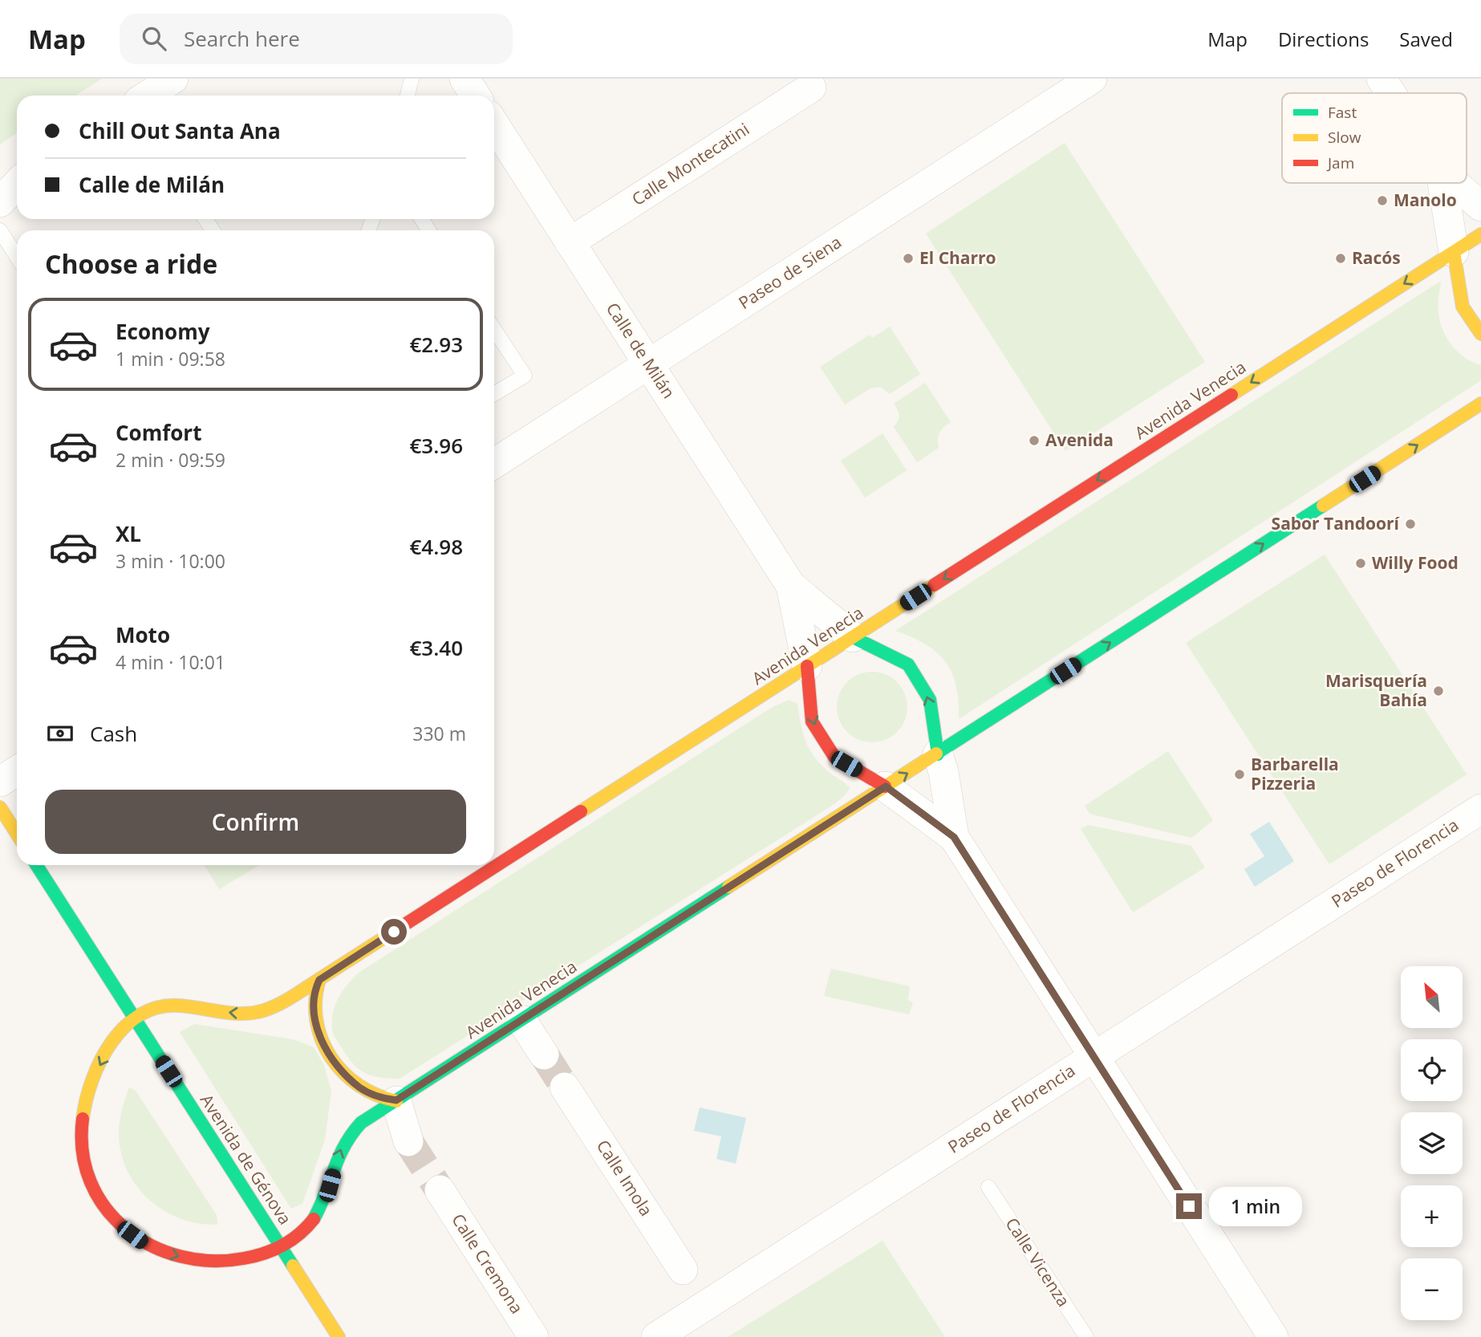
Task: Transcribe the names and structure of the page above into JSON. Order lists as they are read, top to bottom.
{
  "streets": {
    "street": [
      "Calle Montecatini",
      "Paseo de Siena",
      "Calle de Milán",
      "Avenida Venecia",
      "Paseo de Florencia",
      "Avenida de Génova",
      "Calle Imola",
      "Calle Cremona"
    ],
    "lane": ["Calle Vicenza"]
  },
  "crossings": [
    ["Calle Montecatini", "Calle de Milán"],
    ["Paseo de Siena", "Calle de Milán"],
    ["Calle de Milán", "Avenida Venecia"],
    ["Avenida Venecia", "Avenida de Génova"]
  ],
  "places": [
    "Manolo",
    "El Charro",
    "Racós",
    "Avenida",
    "Sabor Tandoorí",
    "Willy Food",
    "Marisquería Bahía",
    "Barbarella Pizzeria"
  ],
  "legend": ["Fast", "Slow", "Jam"],
  "north": "top left",
  "page": {
    "header": "Map",
    "search": "Search here",
    "nav": ["Map", "Directions", "Saved"],
    "banner": ["Chill Out Santa Ana", "Calle de Milán"],
    "heading": "Choose a ride",
    "list": [
      {
        "name": "Economy",
        "note": "1 min · 09:58",
        "value": "€2.93"
      },
      {
        "name": "Comfort",
        "note": "2 min · 09:59",
        "value": "€3.96"
      },
      {
        "name": "XL",
        "note": "3 min · 10:00",
        "value": "€4.98"
      },
      {
        "name": "Moto",
        "note": "4 min · 10:01",
        "value": "€3.40"
      }
    ],
    "pay": ["Cash", "330 m"],
    "buttons": "Confirm",
    "map_buttons": ["+", "−"],
    "bubble": "1 min"
  }
}
